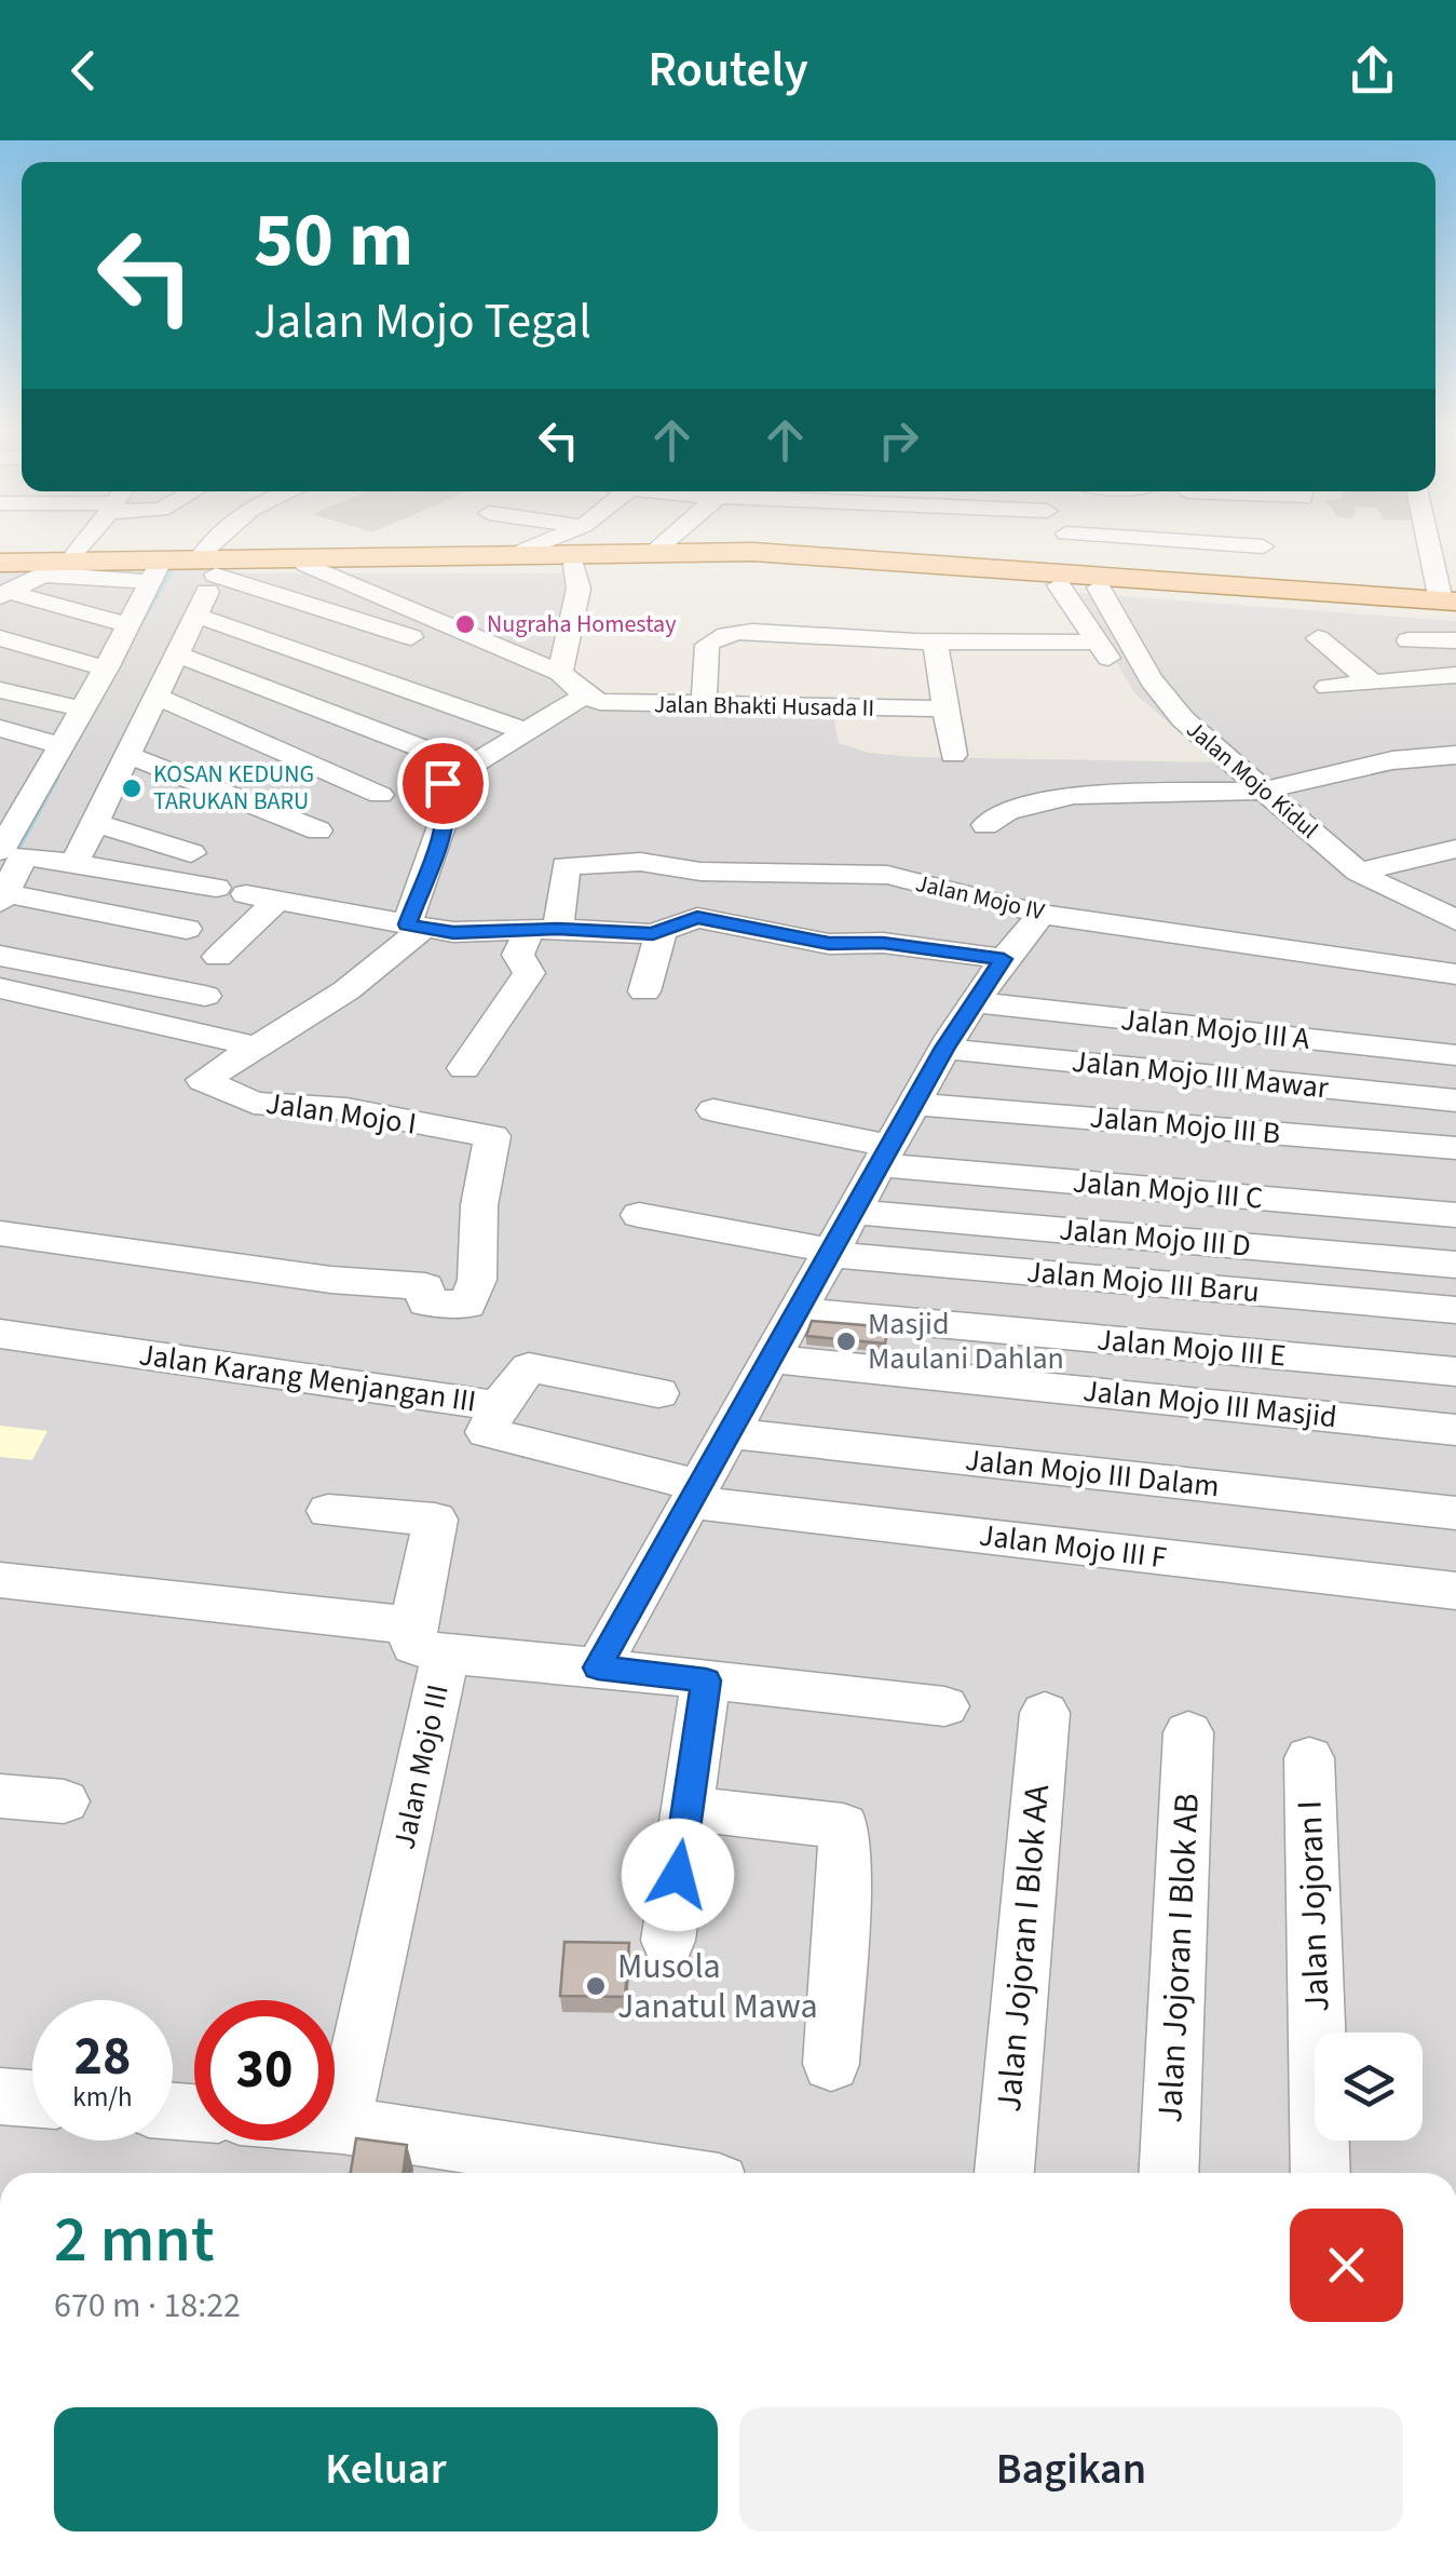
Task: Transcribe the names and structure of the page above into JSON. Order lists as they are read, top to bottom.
{
  "streets": {
    "street": [
      "Jalan Bhakti Husada II",
      "Jalan Mojo Kidul",
      "Jalan Mojo IV",
      "Jalan Mojo III A",
      "Jalan Mojo III Mawar",
      "Jalan Mojo I",
      "Jalan Mojo III B",
      "Jalan Mojo III C",
      "Jalan Mojo III D",
      "Jalan Mojo III Baru",
      "Jalan Mojo III E",
      "Jalan Karang Menjangan III",
      "Jalan Mojo III Masjid",
      "Jalan Mojo III Dalam",
      "Jalan Mojo III F",
      "Jalan Mojo III",
      "Jalan Jojoran I",
      "Jalan Jojoran I Blok AA",
      "Jalan Jojoran I Blok AB"
    ]
  },
  "crossings": [
    ["Jalan Karang Menjangan III", "Jalan Mojo III F"]
  ],
  "places": [
    "Nugraha Homestay",
    "KOSAN KEDUNG TARUKAN BARU",
    "Masjid Maulani Dahlan",
    "Musola Janatul Mawa"
  ],
  "page": {
    "header": "Routely",
    "turn": ["50 m", "Jalan Mojo Tegal"],
    "speed": "28 km/h",
    "limit": "30",
    "heading": ["2 mnt", "670 m · 18:22"],
    "buttons": ["Keluar", "Bagikan"]
  }
}
